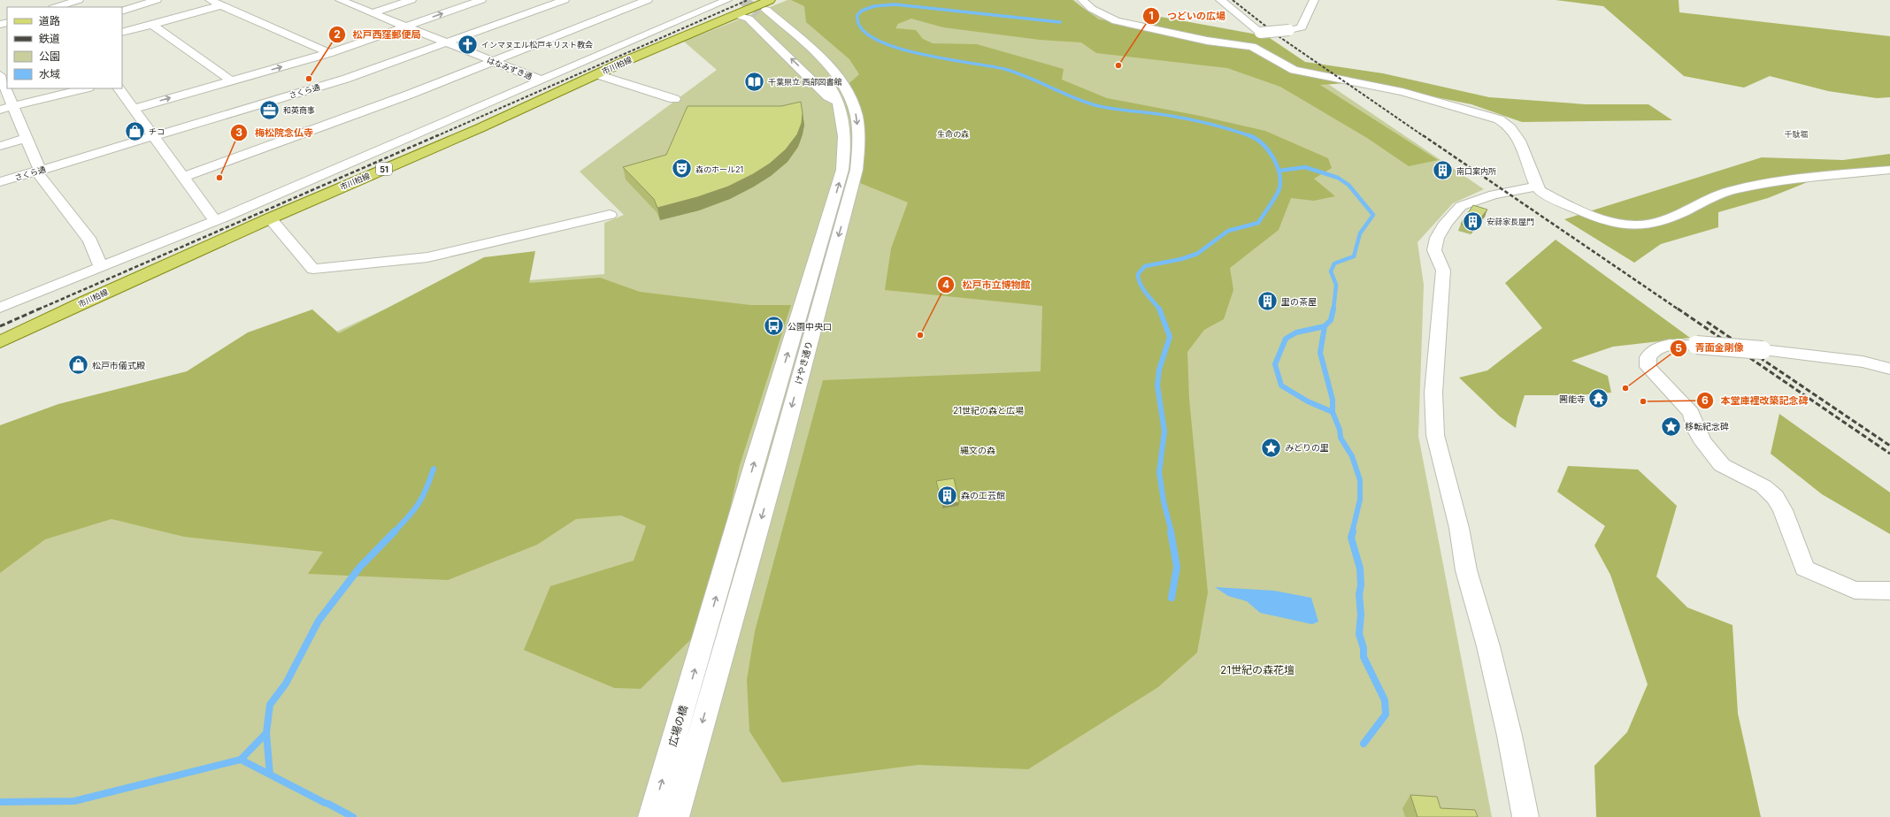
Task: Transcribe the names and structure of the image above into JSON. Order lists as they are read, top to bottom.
{
  "streets": {
    "main road": ["市川柏線", "51"],
    "street": [
      "はなみずき通",
      "さくら通",
      "けやき通り",
      "広場の橋"
    ]
  },
  "crossings": [
    ["はなみずき通", "さくら通"],
    ["けやき通り", "広場の橋"]
  ],
  "districts": ["千駄堀"],
  "parks": [
    "生命の森",
    "21世紀の森と広場",
    "縄文の森",
    "21世紀の森花壇"
  ],
  "places": {
    "church": ["インマヌエル松戸キリスト教会"],
    "other": [
      "つどいの広場",
      "松戸西窪郵便局",
      "梅松院念仏寺",
      "松戸市立博物館",
      "青面金剛像",
      "本堂庫裡改築記念碑"
    ],
    "library": ["千葉県立 西部図書館"],
    "office": ["和英商事"],
    "shop": ["チコ", "松戸市儀式殿"],
    "theatre": ["森のホール21"],
    "building": [
      "南口案内所",
      "安蒜家長屋門",
      "里の茶屋",
      "森の工芸館"
    ],
    "bus stop": ["公園中央口"],
    "temple": ["圓能寺"],
    "place": ["移転紀念碑", "みどりの里"]
  },
  "legend": [
    "道路",
    "鉄道",
    "公園",
    "水域"
  ]
}
